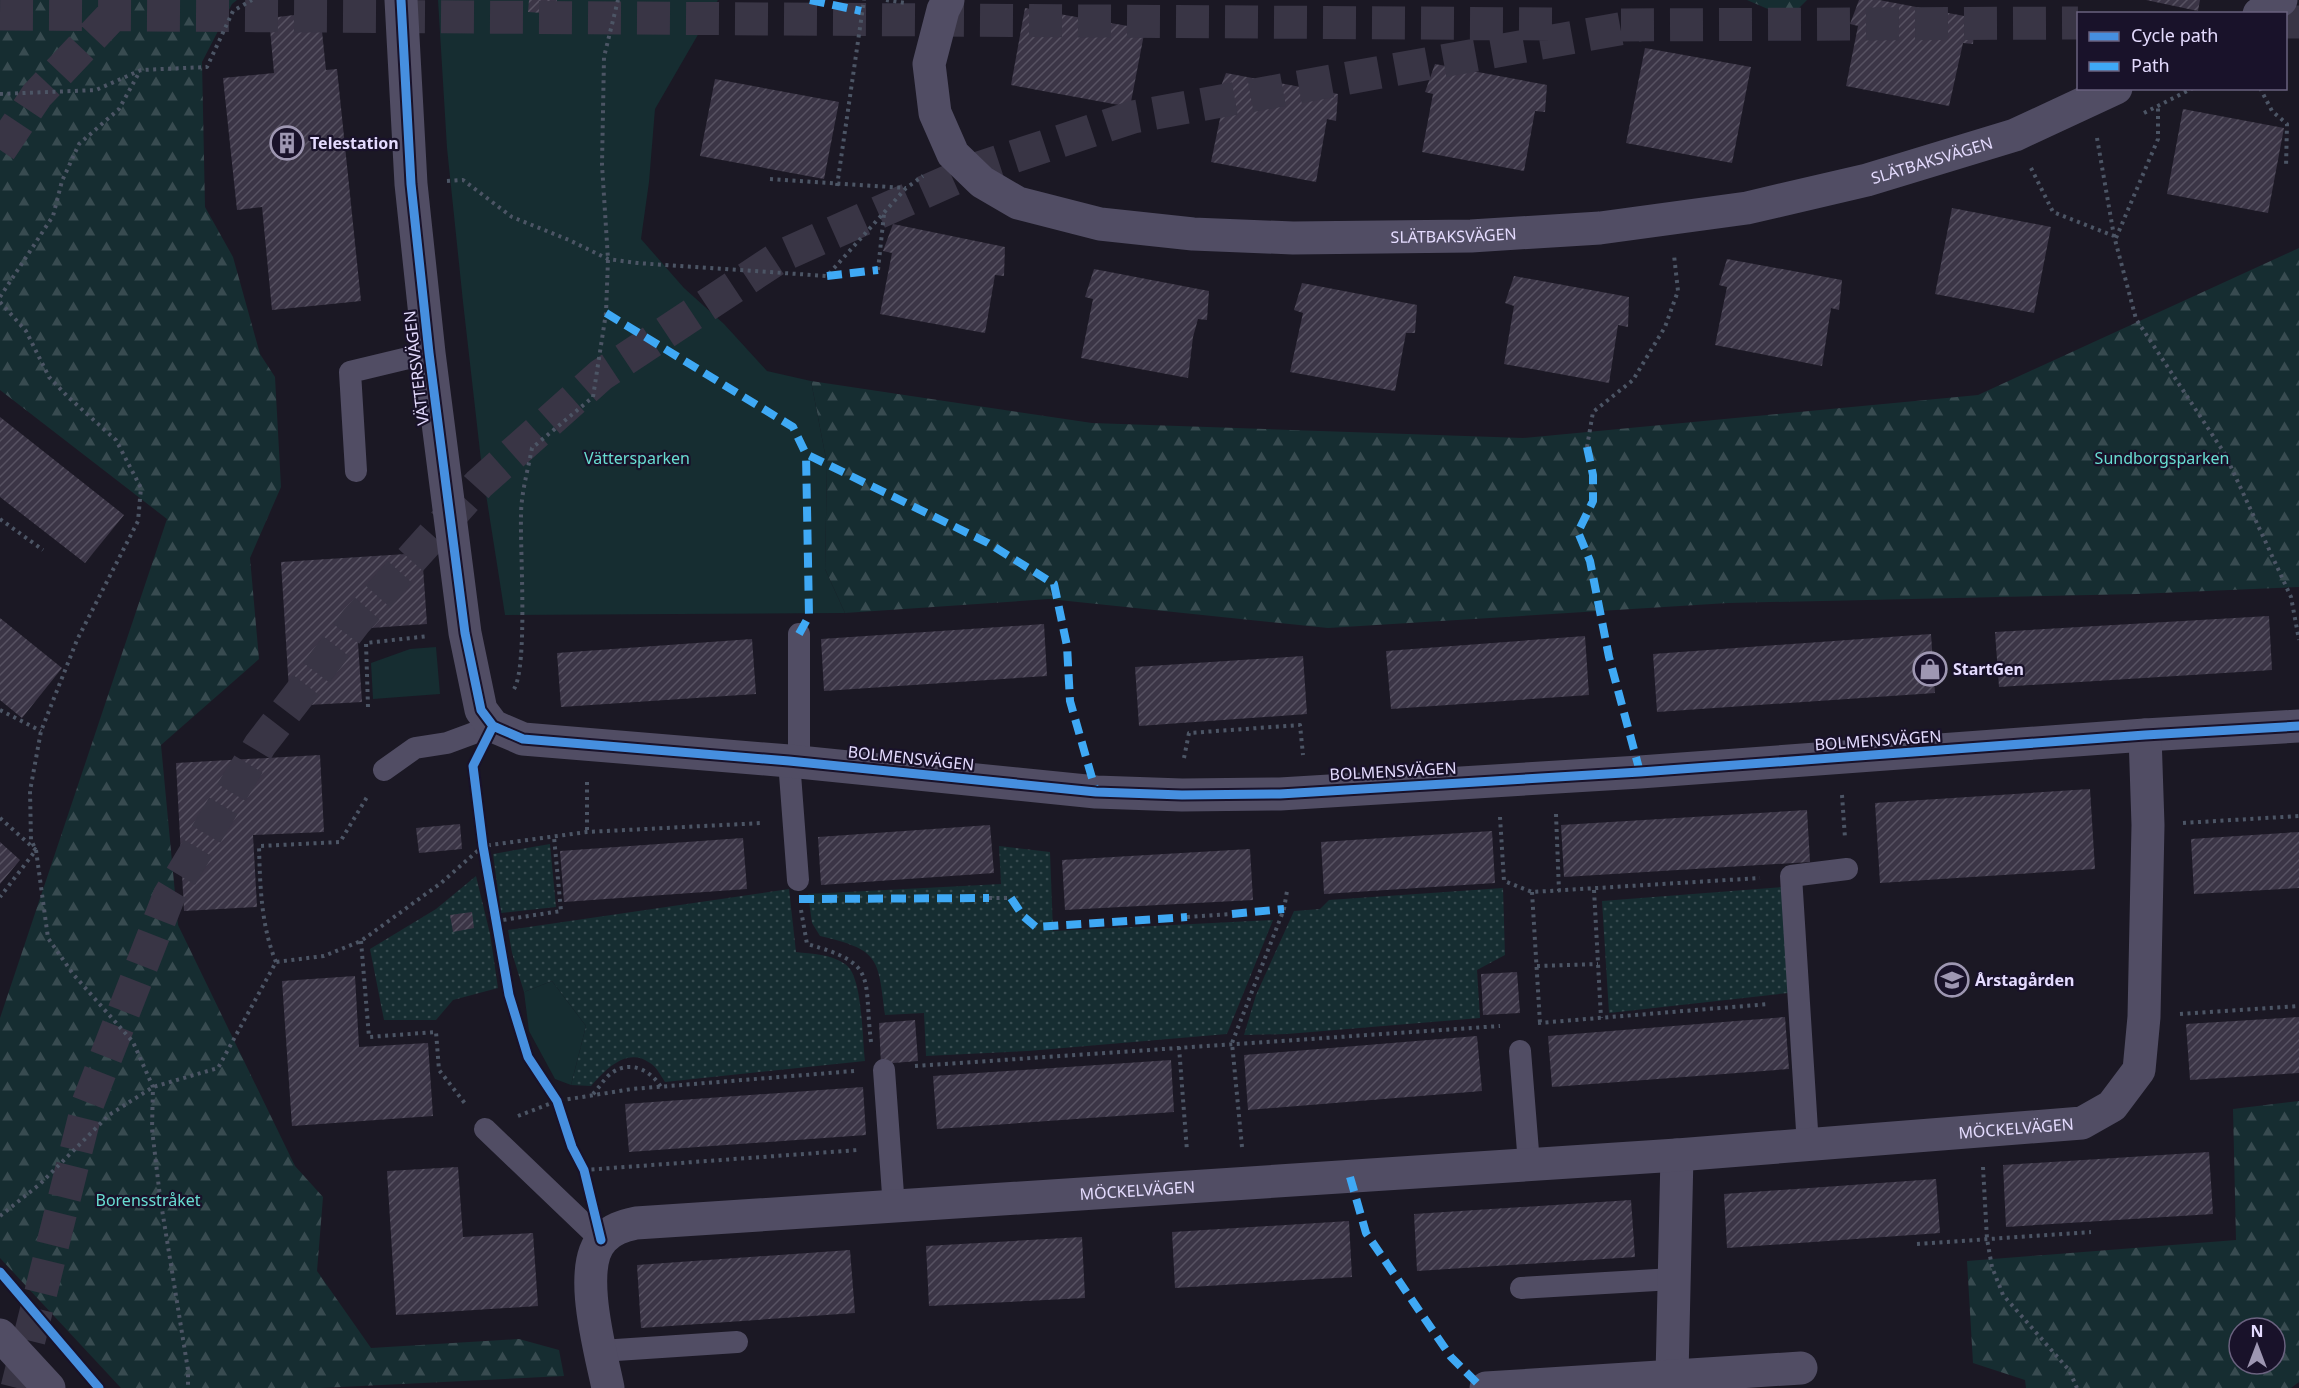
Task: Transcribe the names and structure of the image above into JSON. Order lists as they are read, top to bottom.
{
  "streets": {
    "street": [
      "SLÄTBAKSVÄGEN",
      "VÄTTERSVÄGEN",
      "BOLMENSVÄGEN",
      "MÖCKELVÄGEN"
    ]
  },
  "crossings": [
    ["VÄTTERSVÄGEN", "BOLMENSVÄGEN"],
    ["BOLMENSVÄGEN", "MÖCKELVÄGEN"]
  ],
  "parks": ["Vättersparken", "Sundborgsparken", "Borensstråket"],
  "places": {
    "building": ["Telestation"],
    "shop": ["StartGen"],
    "school or university": ["Årstagården"]
  },
  "legend": ["Cycle path", "Path"],
  "north": "top"
}
